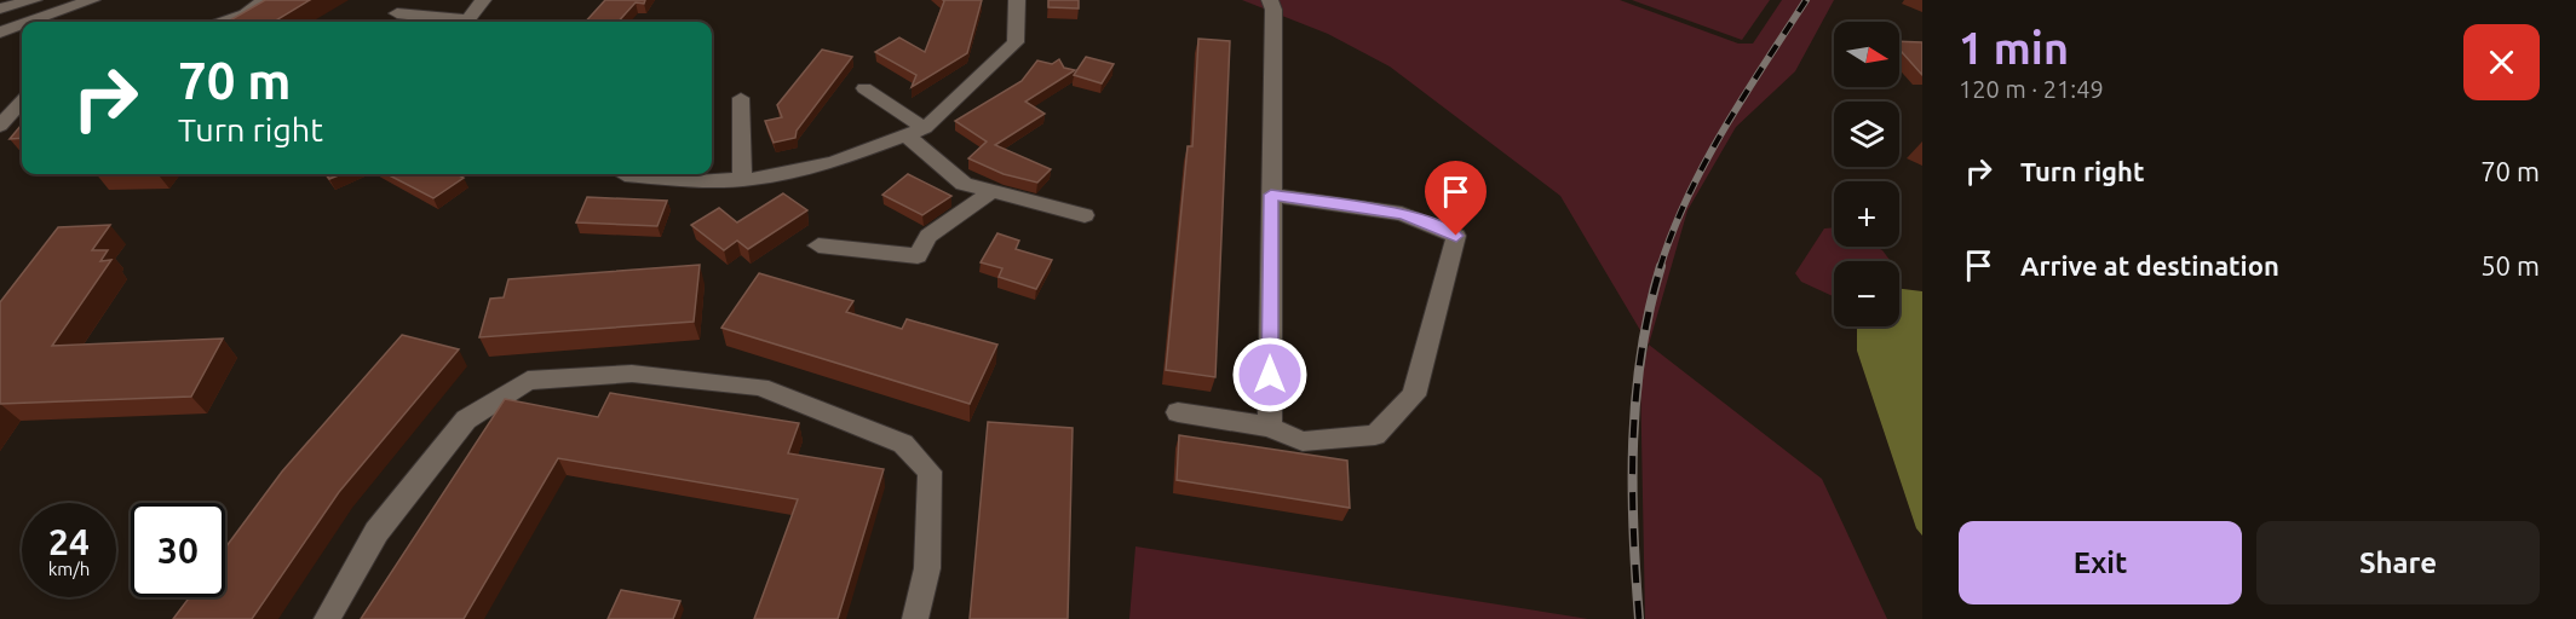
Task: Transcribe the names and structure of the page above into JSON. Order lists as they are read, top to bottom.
{
  "north": "right",
  "page": {
    "heading": ["1 min", "120 m · 21:49"],
    "map_buttons": ["+", "−"],
    "turn": ["70 m", "Turn right"],
    "list": [
      {
        "name": "Turn right",
        "value": "70 m"
      },
      {
        "name": "Arrive at destination",
        "value": "50 m"
      }
    ],
    "speed": "24 km/h",
    "limit": "30",
    "buttons": ["Exit", "Share"]
  }
}
